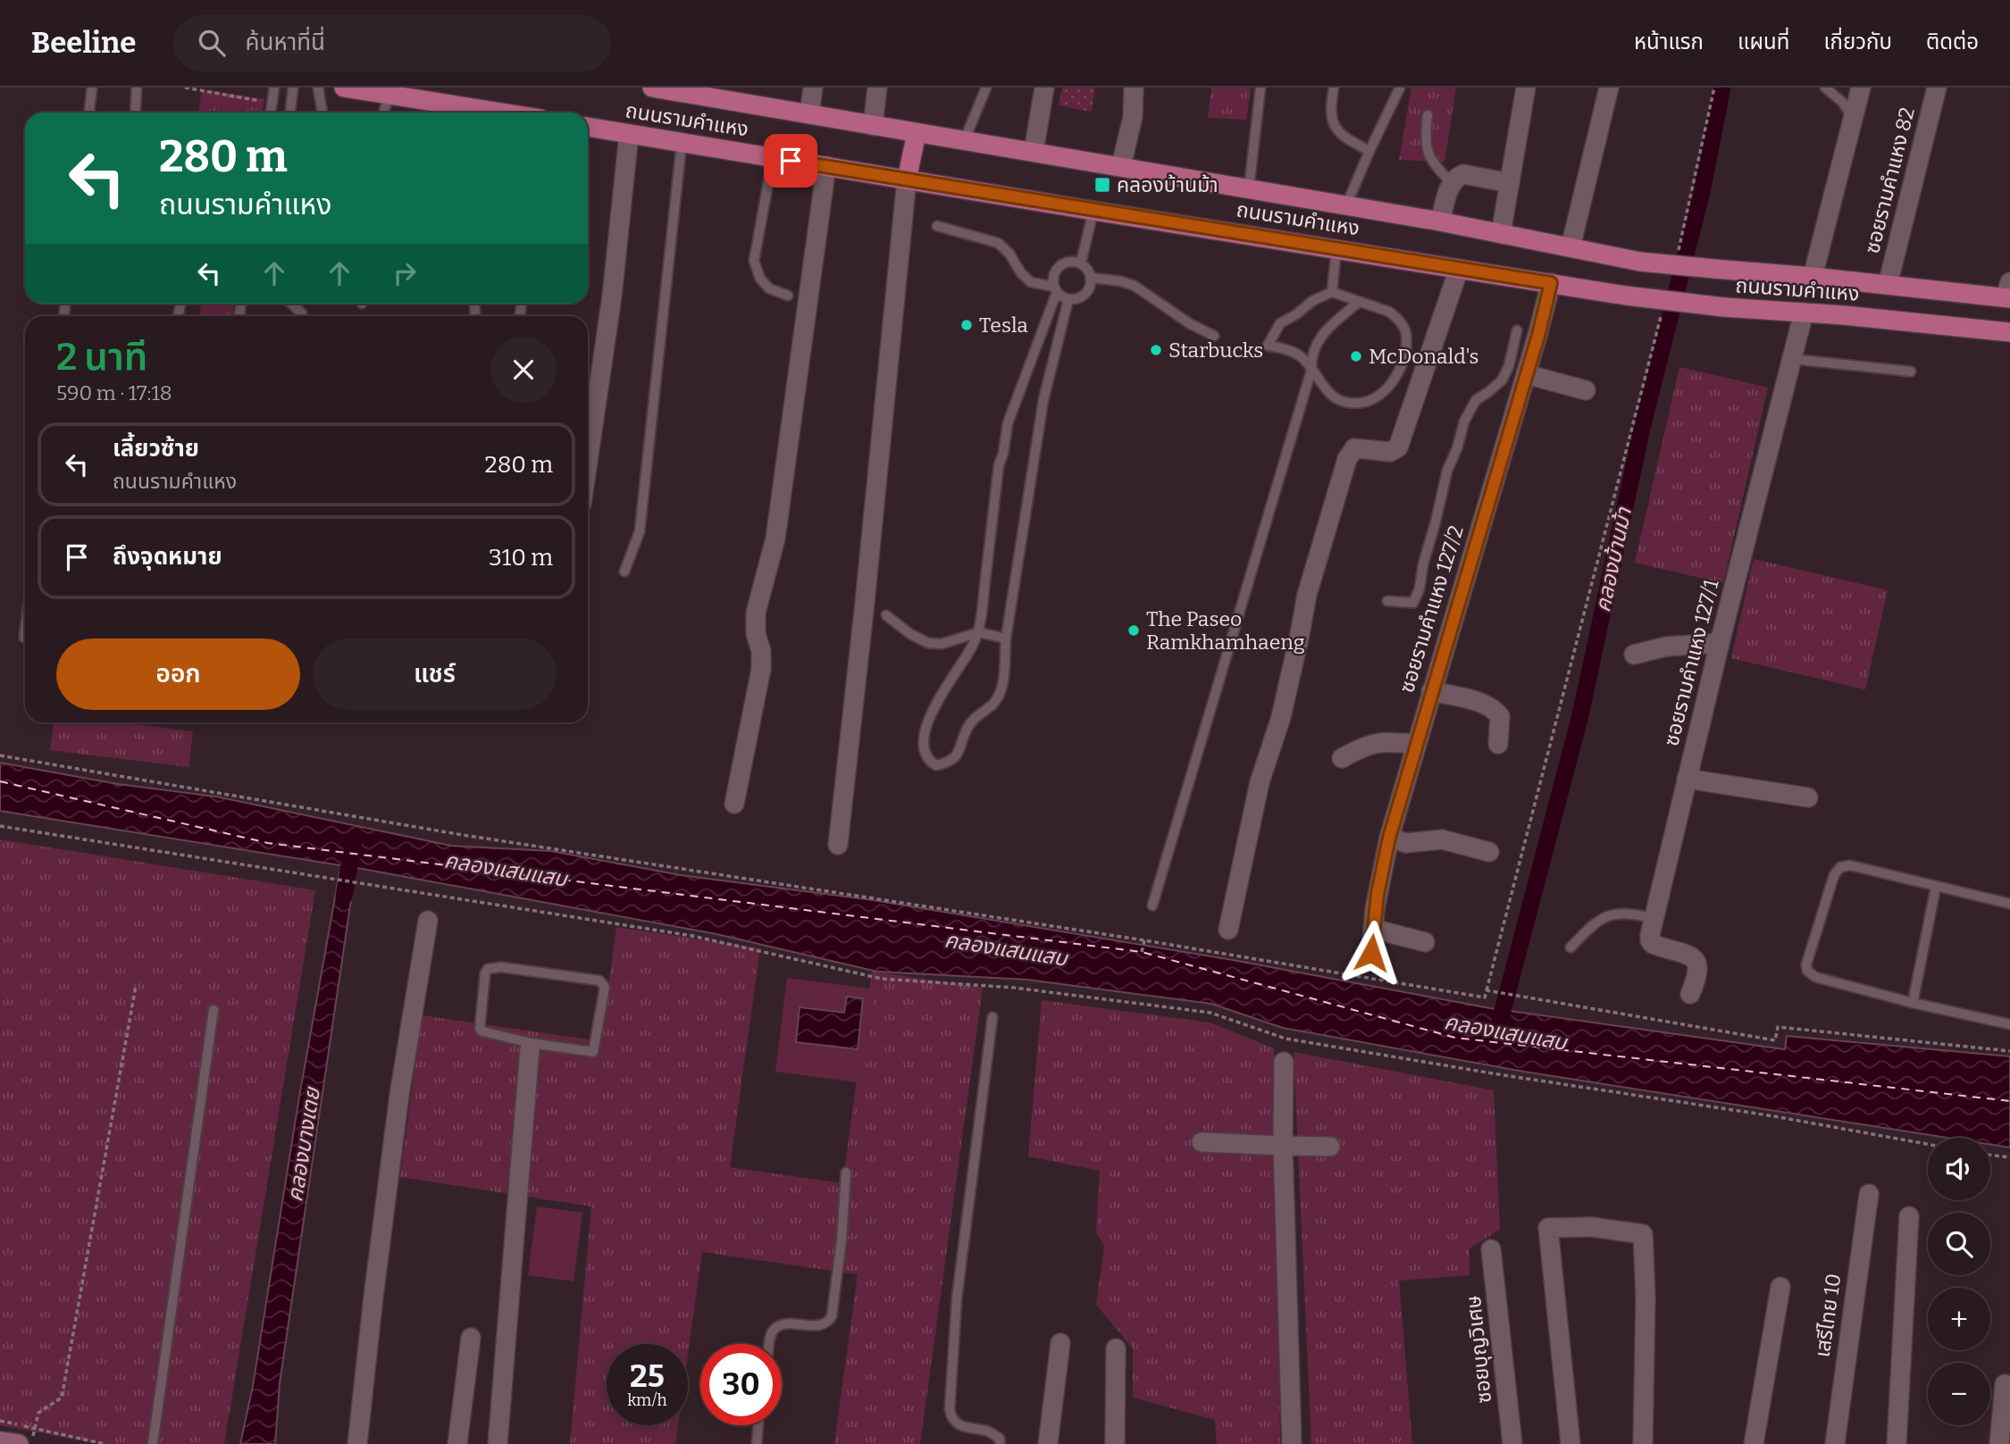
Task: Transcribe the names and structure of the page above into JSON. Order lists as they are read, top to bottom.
{
  "streets": {
    "main road": ["ถนนรามคำแหง"],
    "street": [
      "ซอยรามคำแหง 82",
      "ซอยรามคำแหง 127/2",
      "ซอยรามคำแหง 127/1",
      "เสรีไทย 10",
      "ซอยบุญวิเศษ"
    ]
  },
  "crossings": [
    ["ถนนรามคำแหง", "ซอยรามคำแหง 82"],
    ["ถนนรามคำแหง", "ซอยรามคำแหง 127/2"],
    ["ถนนรามคำแหง", "ซอยรามคำแหง 127/1"]
  ],
  "water": ["คลองบ้านม้า", "คลองแสนแสบ", "คลองบางเตย"],
  "places": {
    "transit": ["คลองบ้านม้า"],
    "other": [
      "Tesla",
      "Starbucks",
      "McDonald's",
      "The Paseo Ramkhamhaeng"
    ]
  },
  "page": {
    "header": "Beeline",
    "search": "ค้นหาที่นี่",
    "nav": [
      "หน้าแรก",
      "แผนที่",
      "เกี่ยวกับ",
      "ติดต่อ"
    ],
    "turn": ["280 m", "ถนนรามคำแหง"],
    "heading": ["2 นาที", "590 m · 17:18"],
    "list": [
      {
        "name": "เลี้ยวซ้าย",
        "note": "ถนนรามคำแหง",
        "value": "280 m"
      },
      {
        "name": "ถึงจุดหมาย",
        "value": "310 m"
      }
    ],
    "buttons": ["ออก", "แชร์"],
    "map_buttons": ["+", "−"],
    "speed": "25 km/h",
    "limit": "30"
  }
}
